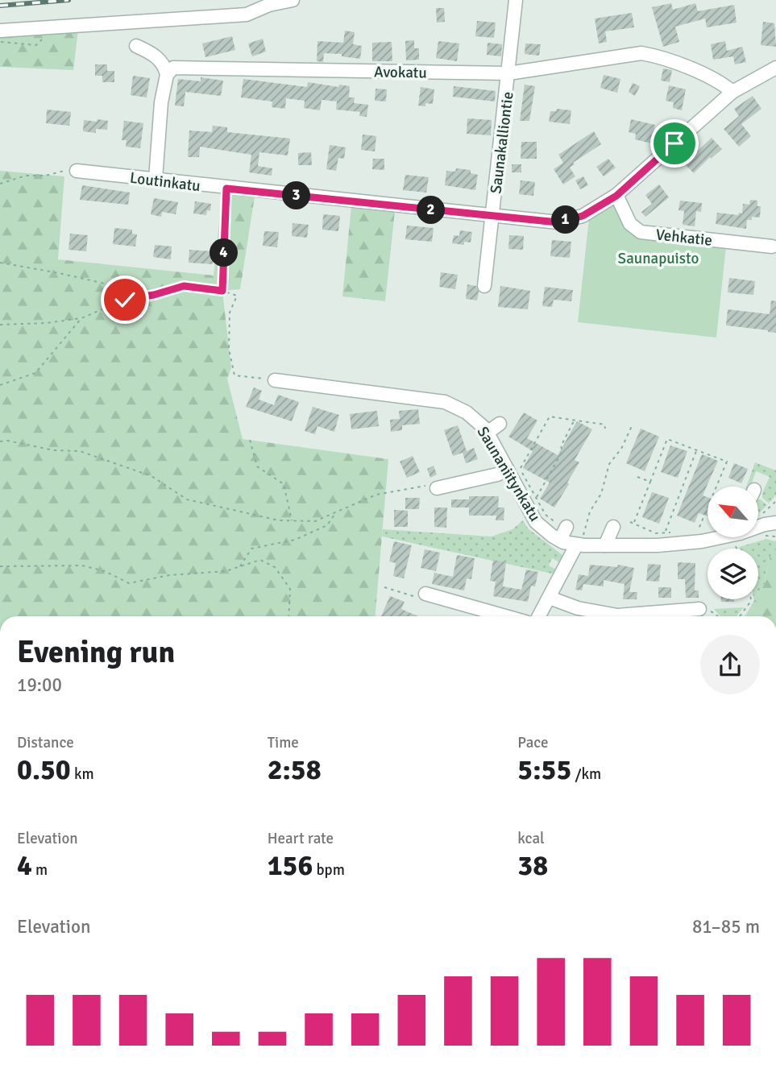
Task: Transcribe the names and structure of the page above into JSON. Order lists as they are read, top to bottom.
{
  "streets": {
    "street": [
      "Avokatu",
      "Saunakalliontie",
      "Loutinkatu",
      "Vehkatie",
      "Saunaniitynkatu"
    ]
  },
  "crossings": [
    ["Avokatu", "Saunakalliontie"],
    ["Avokatu", "Loutinkatu"],
    ["Saunakalliontie", "Loutinkatu"],
    ["Loutinkatu", "Vehkatie"]
  ],
  "parks": ["Saunapuisto"],
  "north": "top left",
  "page": {
    "pins": [
      "3",
      "2",
      "1",
      "4"
    ],
    "heading": ["Evening run", "19:00"],
    "stats": [
      ["Distance", "0.50 km"],
      ["Time", "2:58"],
      ["Pace", "5:55 /km"],
      ["Elevation", "4 m"],
      ["Heart rate", "156 bpm"],
      ["kcal", "38"]
    ],
    "chart": ["Elevation", "81–85 m"]
  }
}
